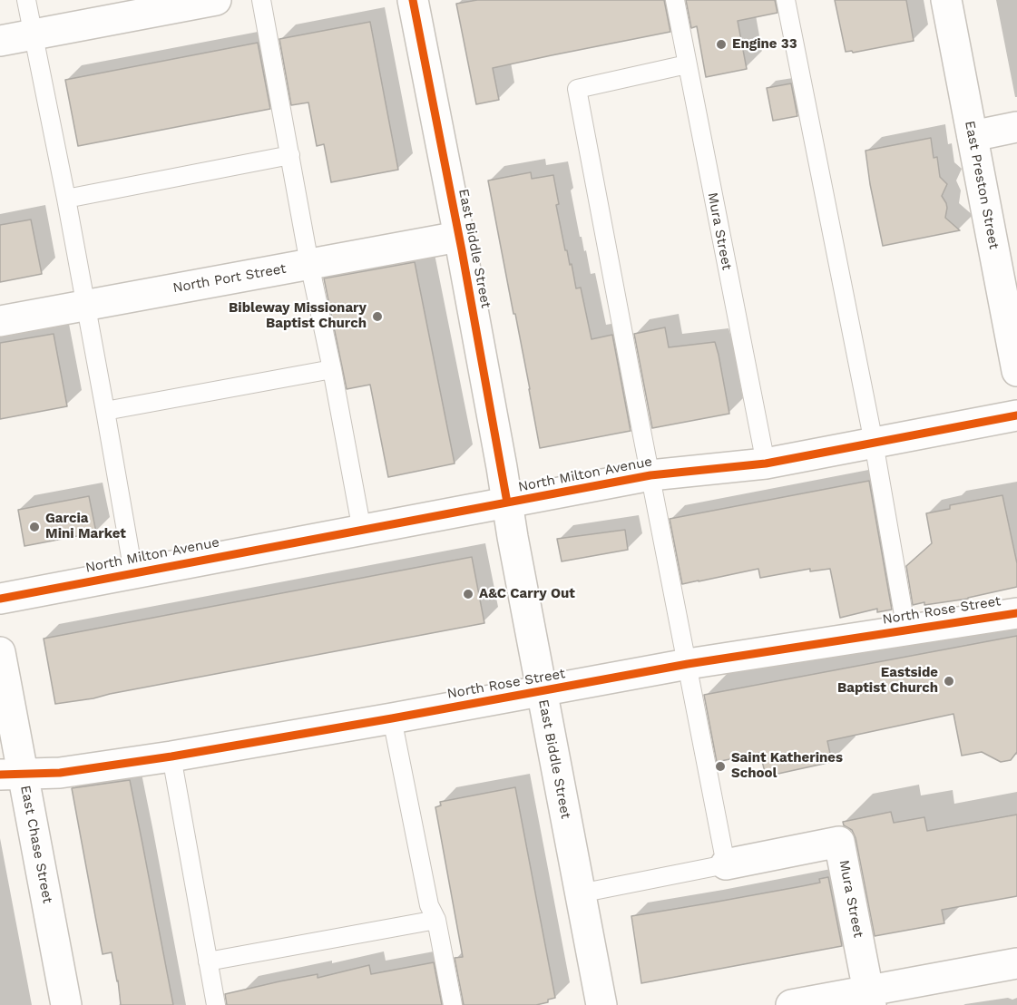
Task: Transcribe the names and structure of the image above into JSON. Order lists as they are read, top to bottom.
{
  "streets": {
    "street": [
      "East Preston Street",
      "Mura Street",
      "East Biddle Street",
      "North Port Street",
      "North Milton Avenue",
      "North Rose Street",
      "East Chase Street"
    ]
  },
  "crossings": [
    ["Mura Street", "North Milton Avenue"],
    ["East Biddle Street", "North Port Street"],
    ["East Biddle Street", "North Milton Avenue"],
    ["East Biddle Street", "North Rose Street"],
    ["North Rose Street", "East Chase Street"]
  ],
  "places": [
    "Engine 33",
    "Bibleway Missionary Baptist Church",
    "Garcia Mini Market",
    "A&C Carry Out",
    "Eastside Baptist Church",
    "Saint Katherines School"
  ]
}
